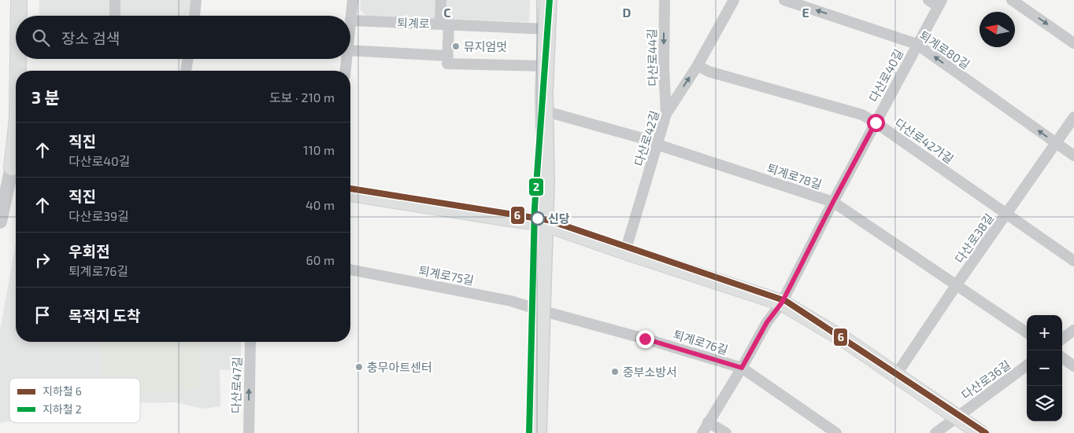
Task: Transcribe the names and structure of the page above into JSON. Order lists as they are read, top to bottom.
{
  "streets": {
    "street": [
      "퇴계로",
      "퇴계로80길",
      "다산로44길",
      "다산로40길",
      "다산로42길",
      "다산로42가길",
      "퇴계로78길",
      "다산로38길",
      "퇴계로75길",
      "퇴계로76길",
      "다산로36길",
      "다산로47길"
    ]
  },
  "crossings": [
    ["퇴계로80길", "다산로40길"],
    ["퇴계로80길", "다산로38길"],
    ["다산로44길", "다산로42길"],
    ["다산로40길", "다산로42가길"],
    ["다산로40길", "퇴계로78길"],
    ["다산로40길", "퇴계로76길"],
    ["다산로42길", "다산로42가길"],
    ["다산로42길", "퇴계로78길"],
    ["다산로42가길", "다산로38길"],
    ["퇴계로78길", "다산로38길"],
    ["퇴계로75길", "퇴계로76길"]
  ],
  "one_way": ["퇴계로80길", "다산로44길", "다산로47길"],
  "places": [
    "뮤지엄멋",
    "신당",
    "충무아트센터",
    "중부소방서"
  ],
  "lines": ["metro line 2", "metro line 6"],
  "legend": ["지하철 6", "지하철 2"],
  "north": "left",
  "page": {
    "search": "장소 검색",
    "heading": ["3 분", "도보 · 210 m"],
    "list": [
      ["직진", "다산로40길", "110 m"],
      ["직진", "다산로39길", "40 m"],
      ["우회전", "퇴계로76길", "60 m"],
      "목적지 도착"
    ],
    "map_buttons": ["+", "−"]
  },
  "grid": {
    "columns": ["C", "D", "E"]
  }
}
